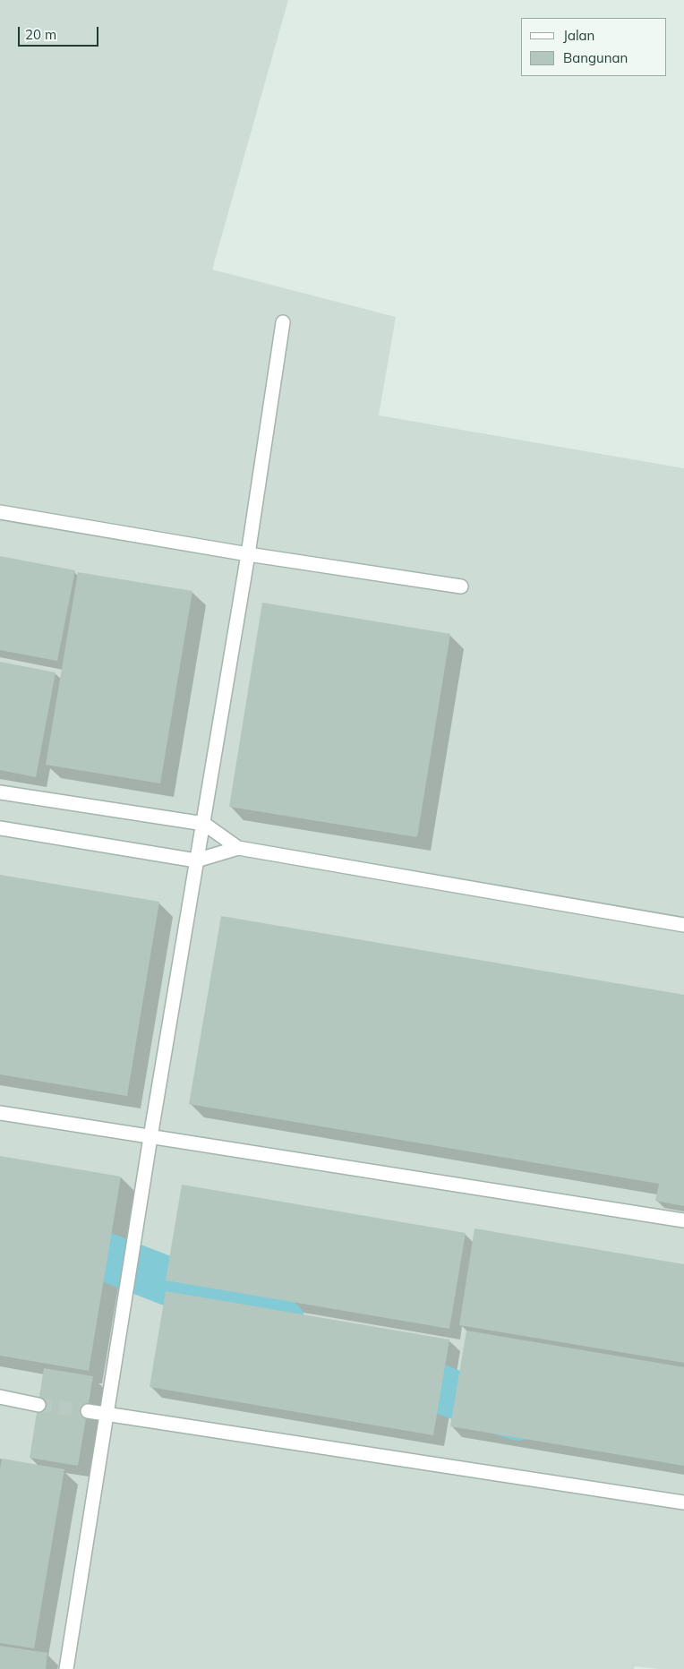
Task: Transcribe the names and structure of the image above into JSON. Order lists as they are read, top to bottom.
{
  "legend": ["Jalan", "Bangunan"],
  "scale_bar": "20 m"
}
